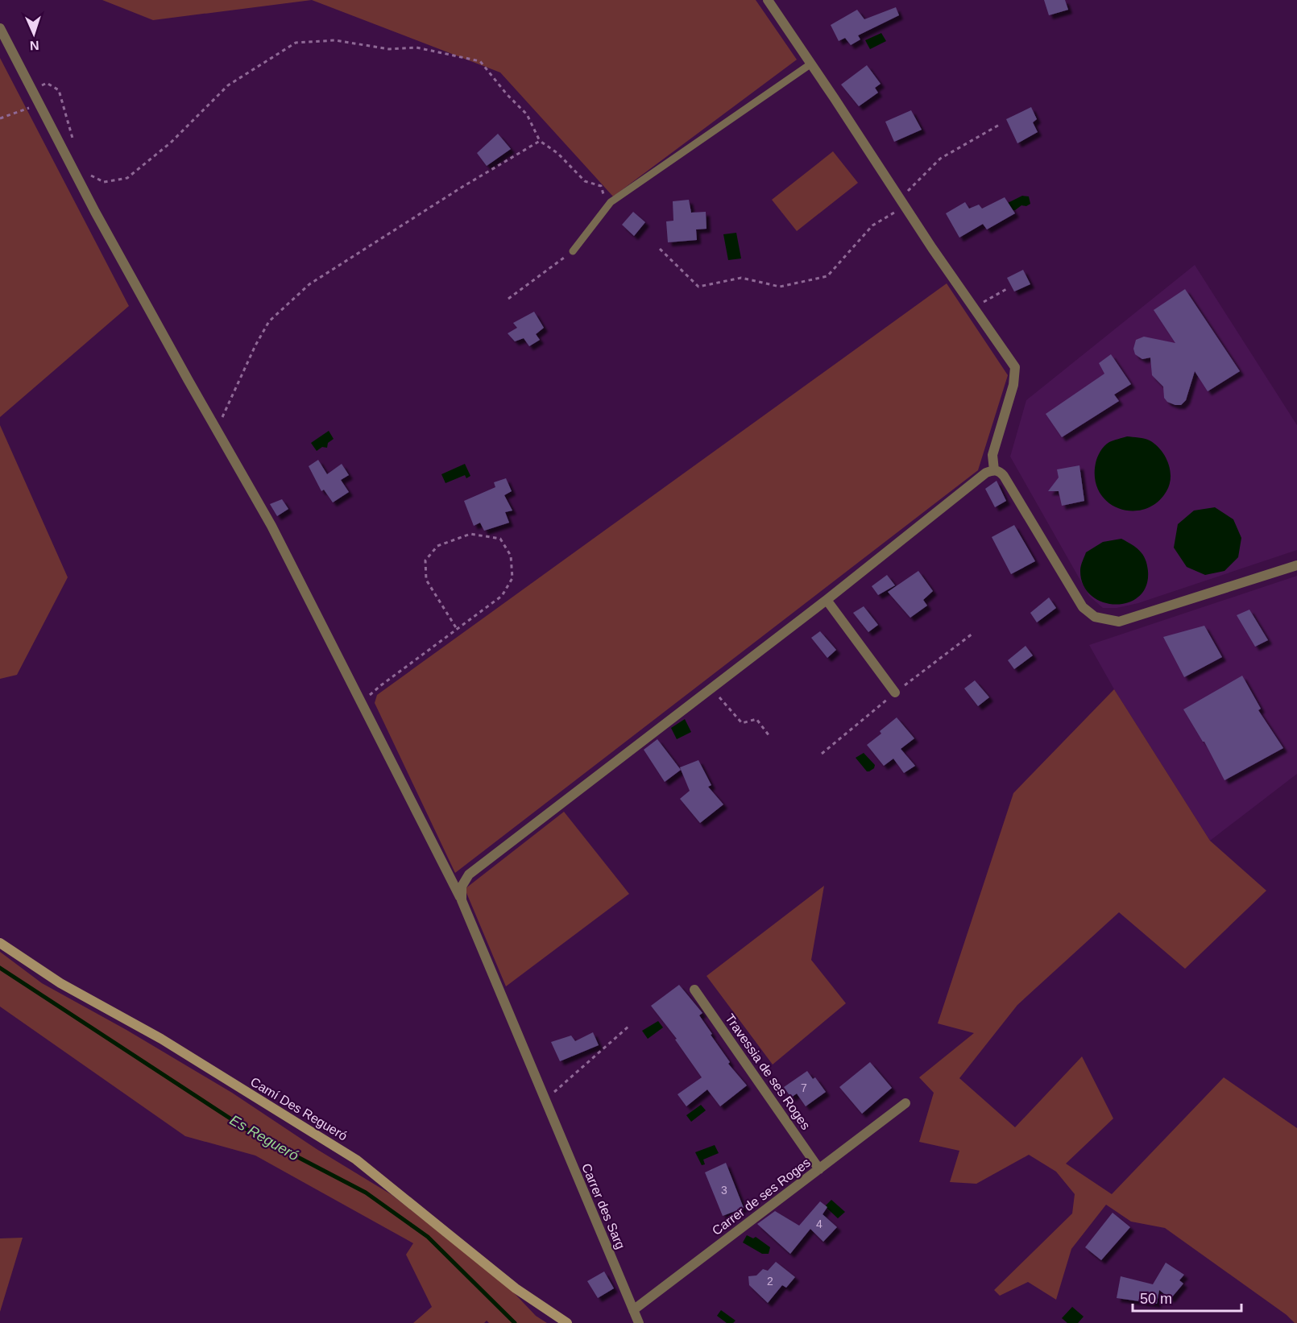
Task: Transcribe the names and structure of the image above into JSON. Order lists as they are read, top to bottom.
{
  "streets": {
    "street": [
      "Travessia de ses Roges",
      "Camí Des Regueró",
      "Carrer de ses Roges",
      "Carrer des Sarg"
    ]
  },
  "crossings": [
    ["Travessia de ses Roges", "Carrer de ses Roges"],
    ["Carrer de ses Roges", "Carrer des Sarg"]
  ],
  "water": ["Es Regueró"],
  "house_numbers": [
    "7",
    "3",
    "4",
    "2"
  ],
  "scale_bar": "50 m",
  "north": "bottom"
}
